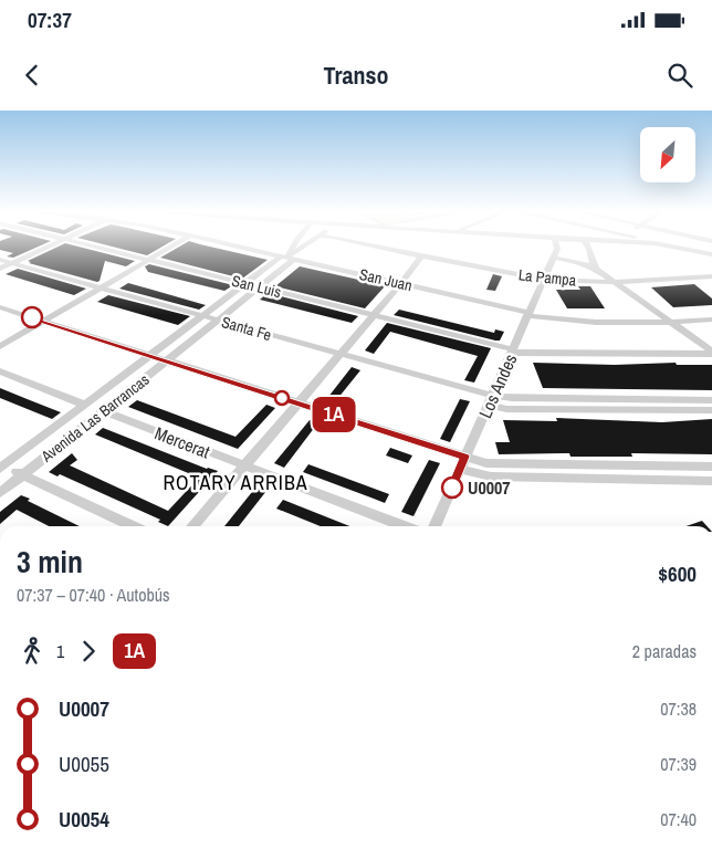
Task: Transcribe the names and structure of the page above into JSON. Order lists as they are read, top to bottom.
{
  "streets": {
    "street": [
      "La Pampa",
      "San Juan",
      "San Luis",
      "Santa Fe",
      "Los Andes",
      "Avenida Las Barrancas",
      "Mercerat"
    ]
  },
  "crossings": [
    ["La Pampa", "Los Andes"],
    ["San Juan", "Los Andes"],
    ["San Juan", "Avenida Las Barrancas"],
    ["San Luis", "Los Andes"],
    ["San Luis", "Avenida Las Barrancas"],
    ["Santa Fe", "Los Andes"],
    ["Santa Fe", "Avenida Las Barrancas"],
    ["Avenida Las Barrancas", "Mercerat"]
  ],
  "districts": ["ROTARY ARRIBA"],
  "places": ["U0007"],
  "lines": ["bus line 1A"],
  "north": "bottom left",
  "page": {
    "status": "07:37",
    "header": "Transo",
    "on_map": "1A",
    "heading": ["3 min", "07:37 – 07:40 · Autobús", "$600"],
    "legs": ["1", "1A", "2 paradas"],
    "list": [
      {
        "name": "U0007",
        "value": "07:38"
      },
      {
        "name": "U0055",
        "value": "07:39"
      },
      {
        "name": "U0054",
        "value": "07:40"
      }
    ]
  }
}
